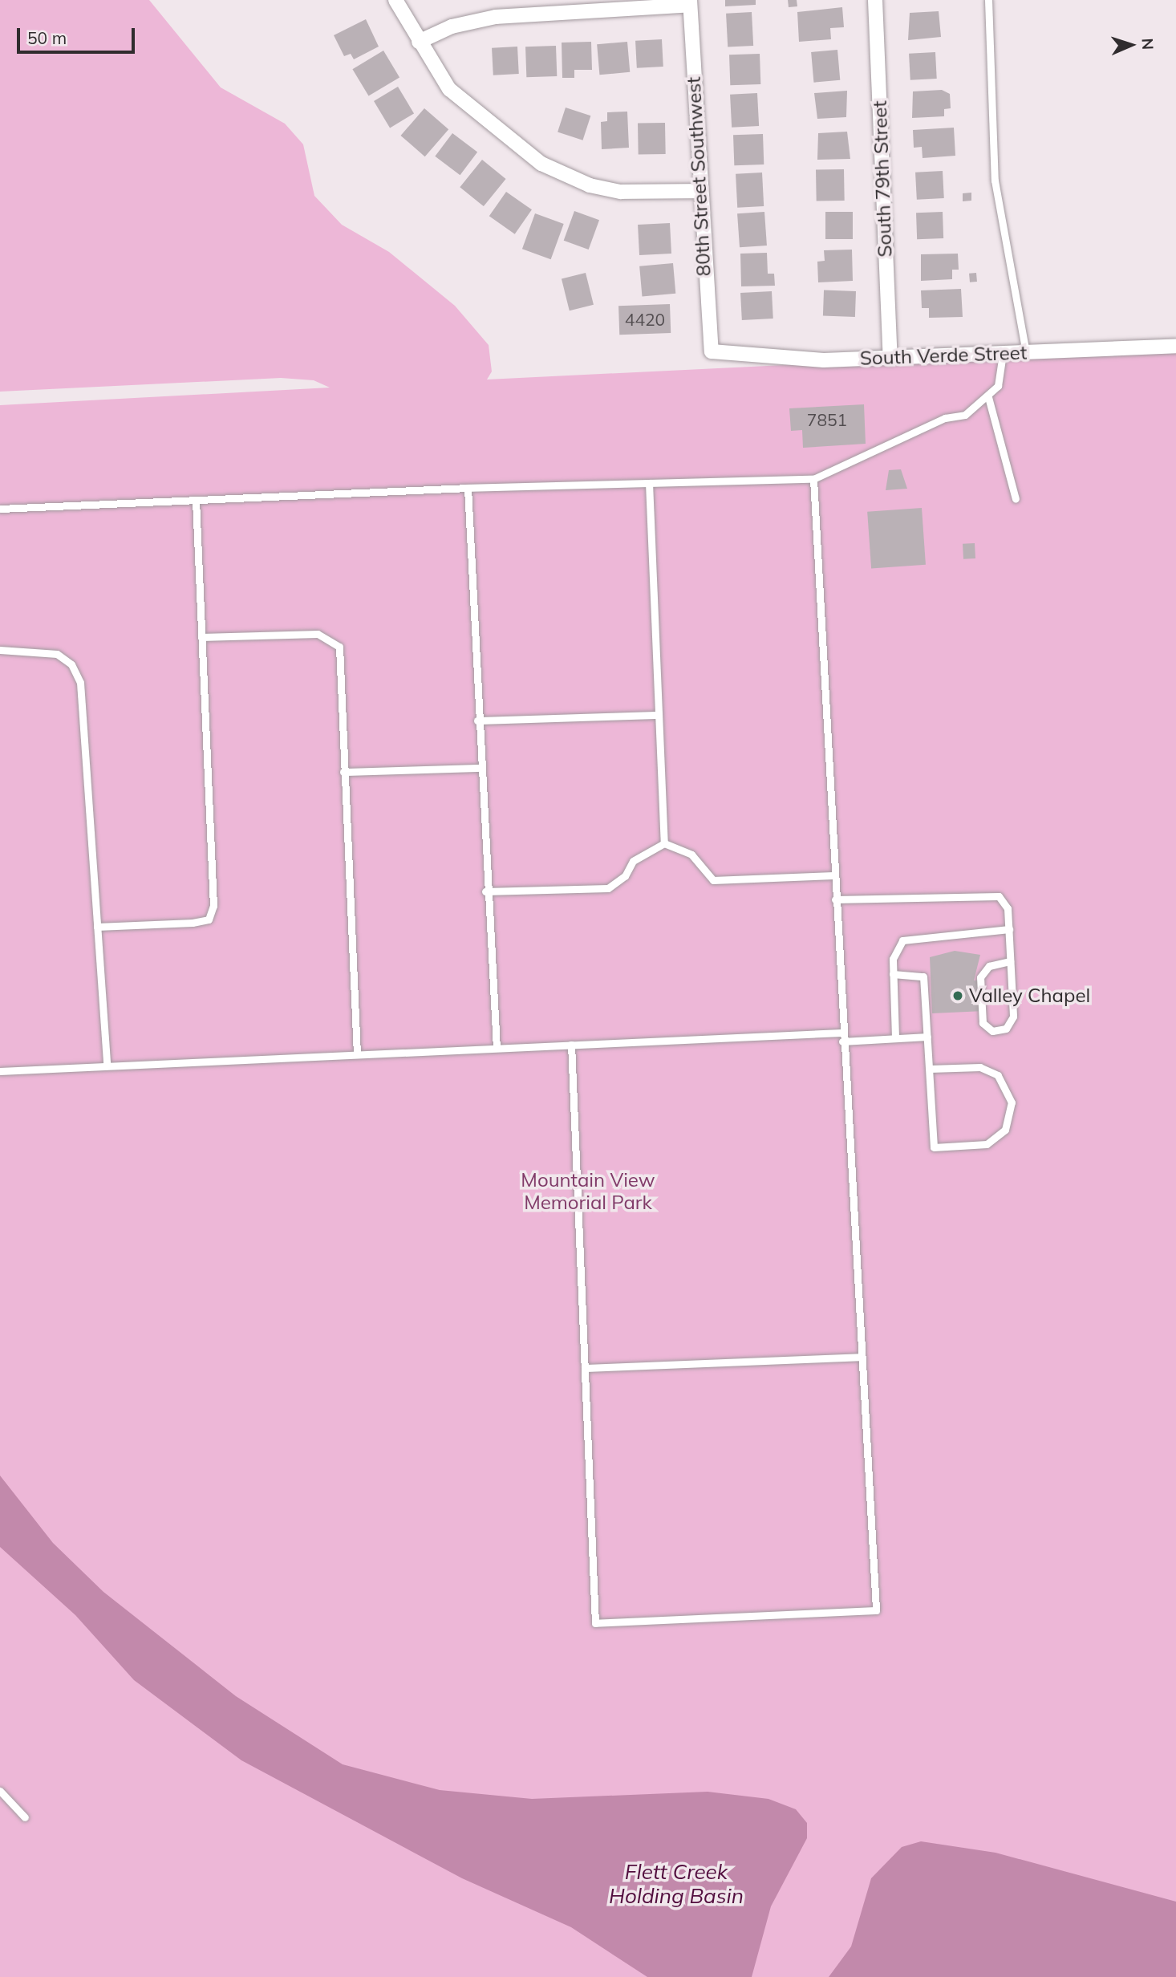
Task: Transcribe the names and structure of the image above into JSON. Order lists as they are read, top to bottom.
{
  "streets": {
    "street": ["80th Street Southwest", "South 79th Street", "South Verde Street"]
  },
  "crossings": [
    ["80th Street Southwest", "South Verde Street"],
    ["South 79th Street", "South Verde Street"]
  ],
  "water": ["Flett Creek Holding Basin"],
  "parks": ["Mountain View Memorial Park"],
  "places": ["Valley Chapel"],
  "house_numbers": ["4420", "7851"],
  "scale_bar": "50 m",
  "north": "right"
}
